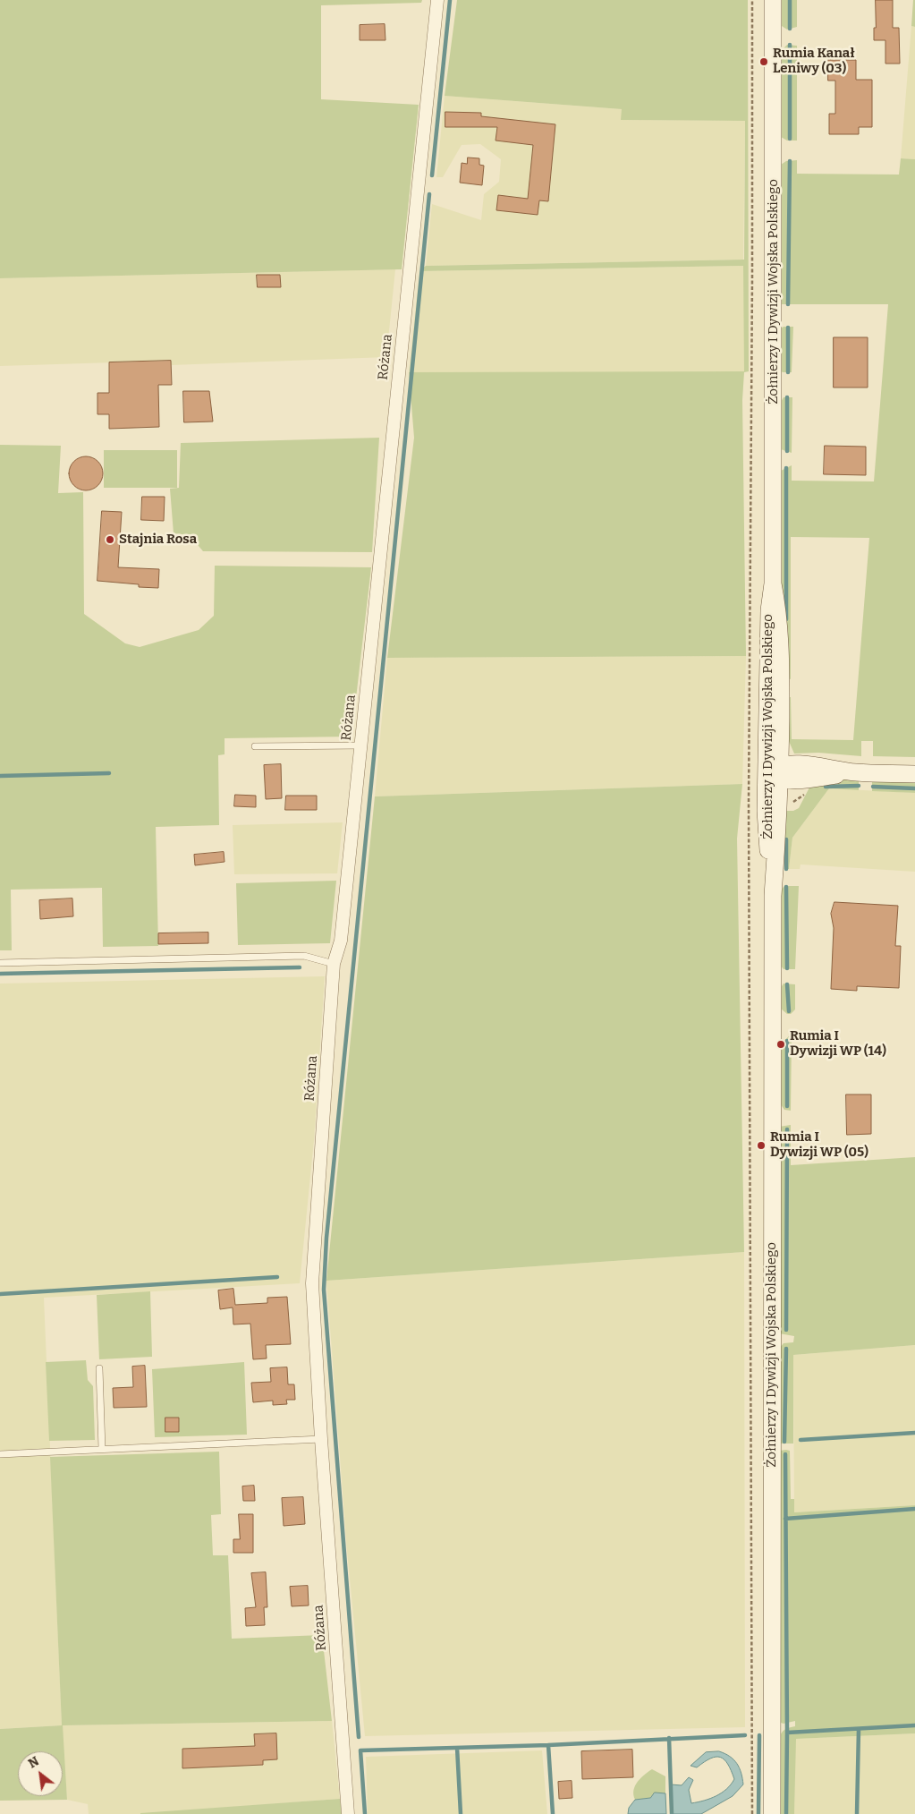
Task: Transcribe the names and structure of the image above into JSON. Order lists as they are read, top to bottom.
{
  "streets": {
    "street": ["Żołnierzy I Dywizji Wojska Polskiego", "Różana"]
  },
  "places": [
    "Rumia Kanał Leniwy (03)",
    "Stajnia Rosa",
    "Rumia I Dywizji WP (14)",
    "Rumia I Dywizji WP (05)"
  ],
  "north": "top left"
}
